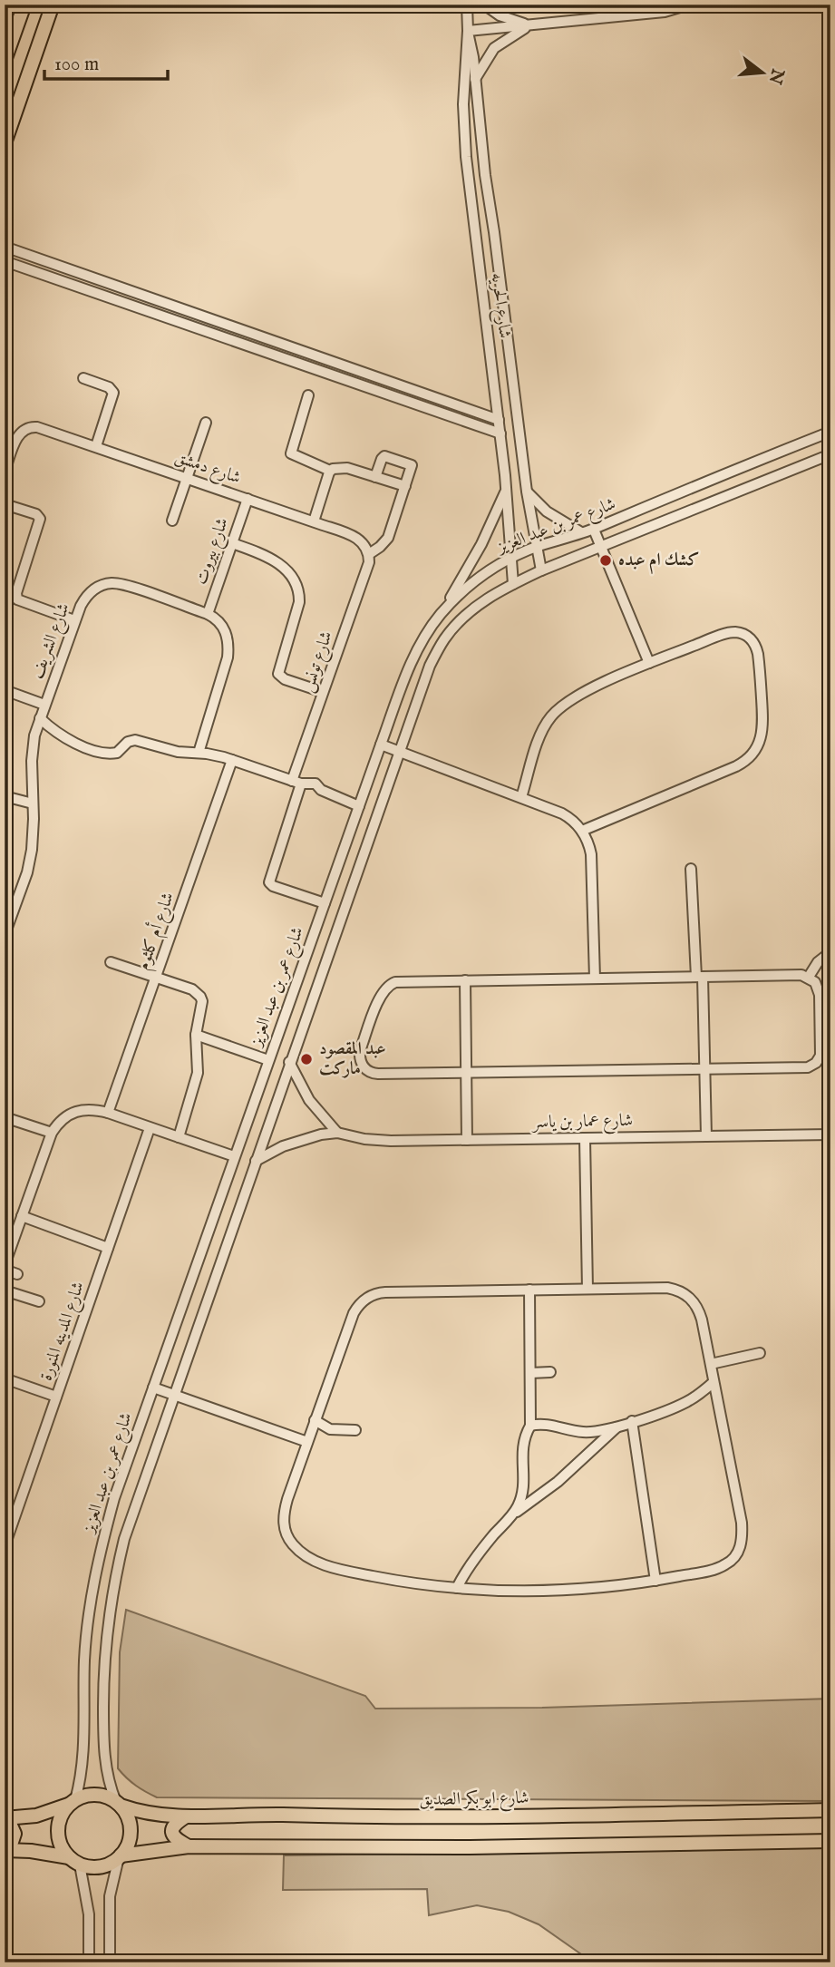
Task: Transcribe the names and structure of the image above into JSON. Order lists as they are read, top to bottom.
{
  "streets": {
    "main road": ["شارع ابو بكر الصديق"],
    "street": [
      "شارع الحريه",
      "شارع دمشق",
      "شارع عمر بن عبد العزيز",
      "شارع بيروت",
      "شارع الشريف",
      "شارع تونس",
      "شارع أم كلثوم",
      "شارع عمار بن ياسر",
      "شارع المدينه المنورة"
    ]
  },
  "crossings": [
    ["شارع الحريه", "شارع عمر بن عبد العزيز"],
    ["شارع دمشق", "شارع بيروت"],
    ["شارع دمشق", "شارع تونس"],
    ["شارع عمر بن عبد العزيز", "شارع تونس"],
    ["شارع عمر بن عبد العزيز", "شارع عمار بن ياسر"],
    ["شارع عمر بن عبد العزيز", "شارع ابو بكر الصديق"],
    ["شارع بيروت", "شارع الشريف"]
  ],
  "places": ["كشك ام عبده", "عبد المقصود ماركت"],
  "scale_bar": "100 m",
  "north": "right"
}
